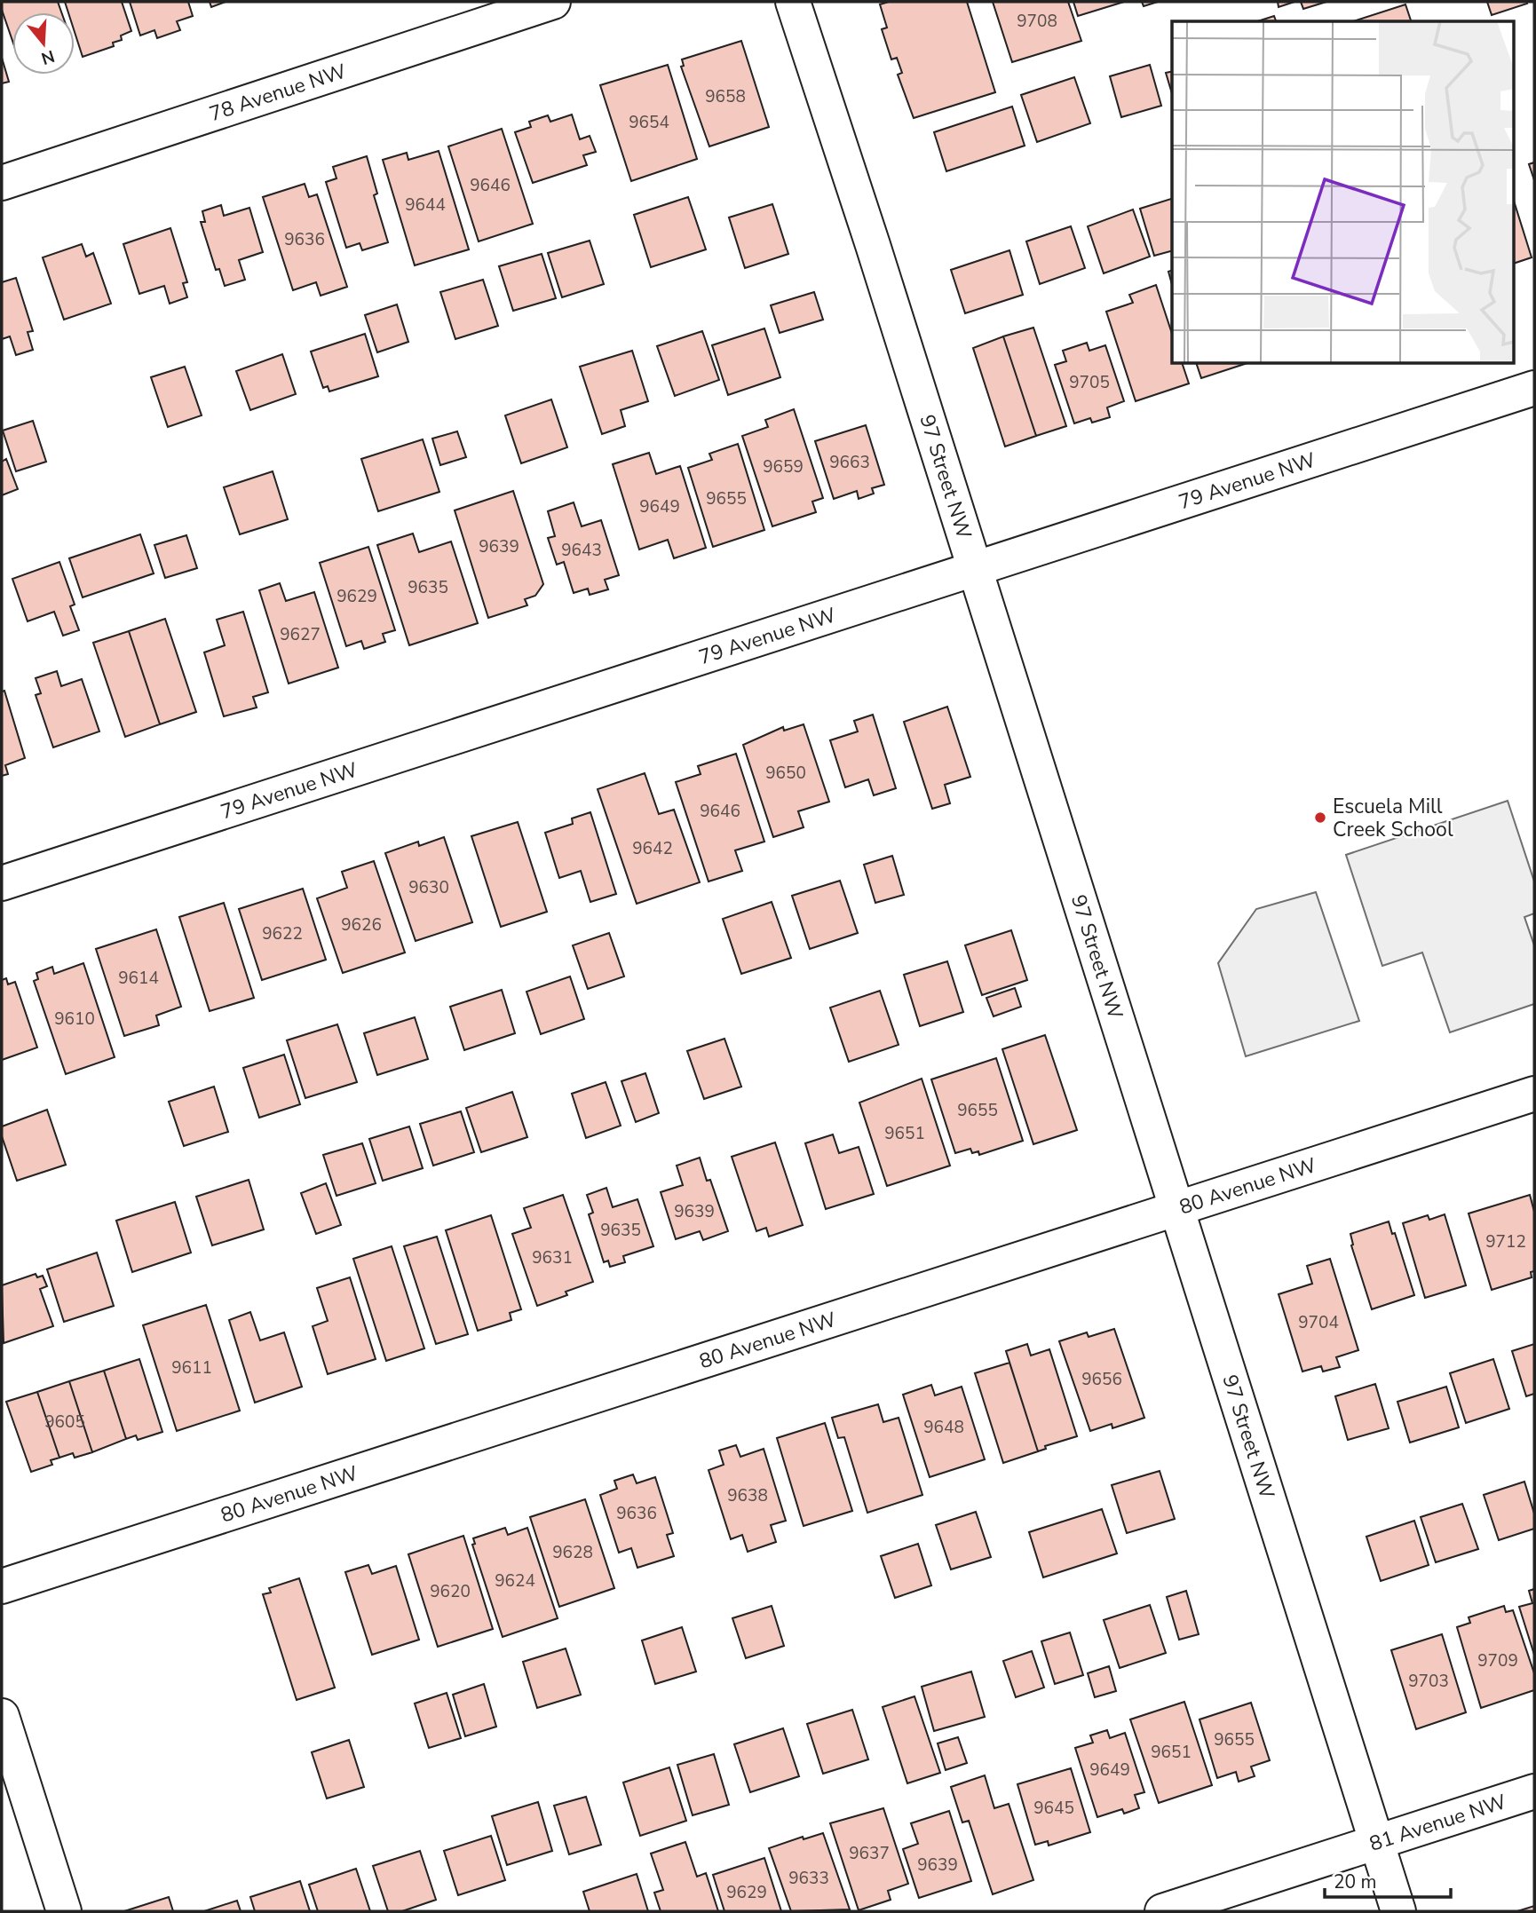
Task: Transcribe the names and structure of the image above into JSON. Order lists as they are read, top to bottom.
{
  "streets": {
    "street": [
      "78 Avenue NW",
      "97 Street NW",
      "79 Avenue NW",
      "80 Avenue NW",
      "81 Avenue NW"
    ]
  },
  "crossings": [
    ["97 Street NW", "79 Avenue NW"],
    ["97 Street NW", "80 Avenue NW"],
    ["97 Street NW", "81 Avenue NW"]
  ],
  "places": ["Escuela Mill Creek School"],
  "house_numbers": [
    "9708",
    "9658",
    "9654",
    "9646",
    "9644",
    "9636",
    "9705",
    "9663",
    "9659",
    "9655",
    "9649",
    "9639",
    "9643",
    "9635",
    "9629",
    "9627",
    "9650",
    "9646",
    "9642",
    "9630",
    "9626",
    "9622",
    "9614",
    "9610",
    "9655",
    "9651",
    "9639",
    "9635",
    "9712",
    "9631",
    "9704",
    "9611",
    "9656",
    "9605",
    "9648",
    "9638",
    "9636",
    "9628",
    "9624",
    "9620",
    "9709",
    "9703",
    "9655",
    "9651",
    "9649",
    "9645",
    "9637",
    "9639",
    "9633",
    "9629"
  ],
  "scale_bar": "20 m",
  "north": "bottom"
}
